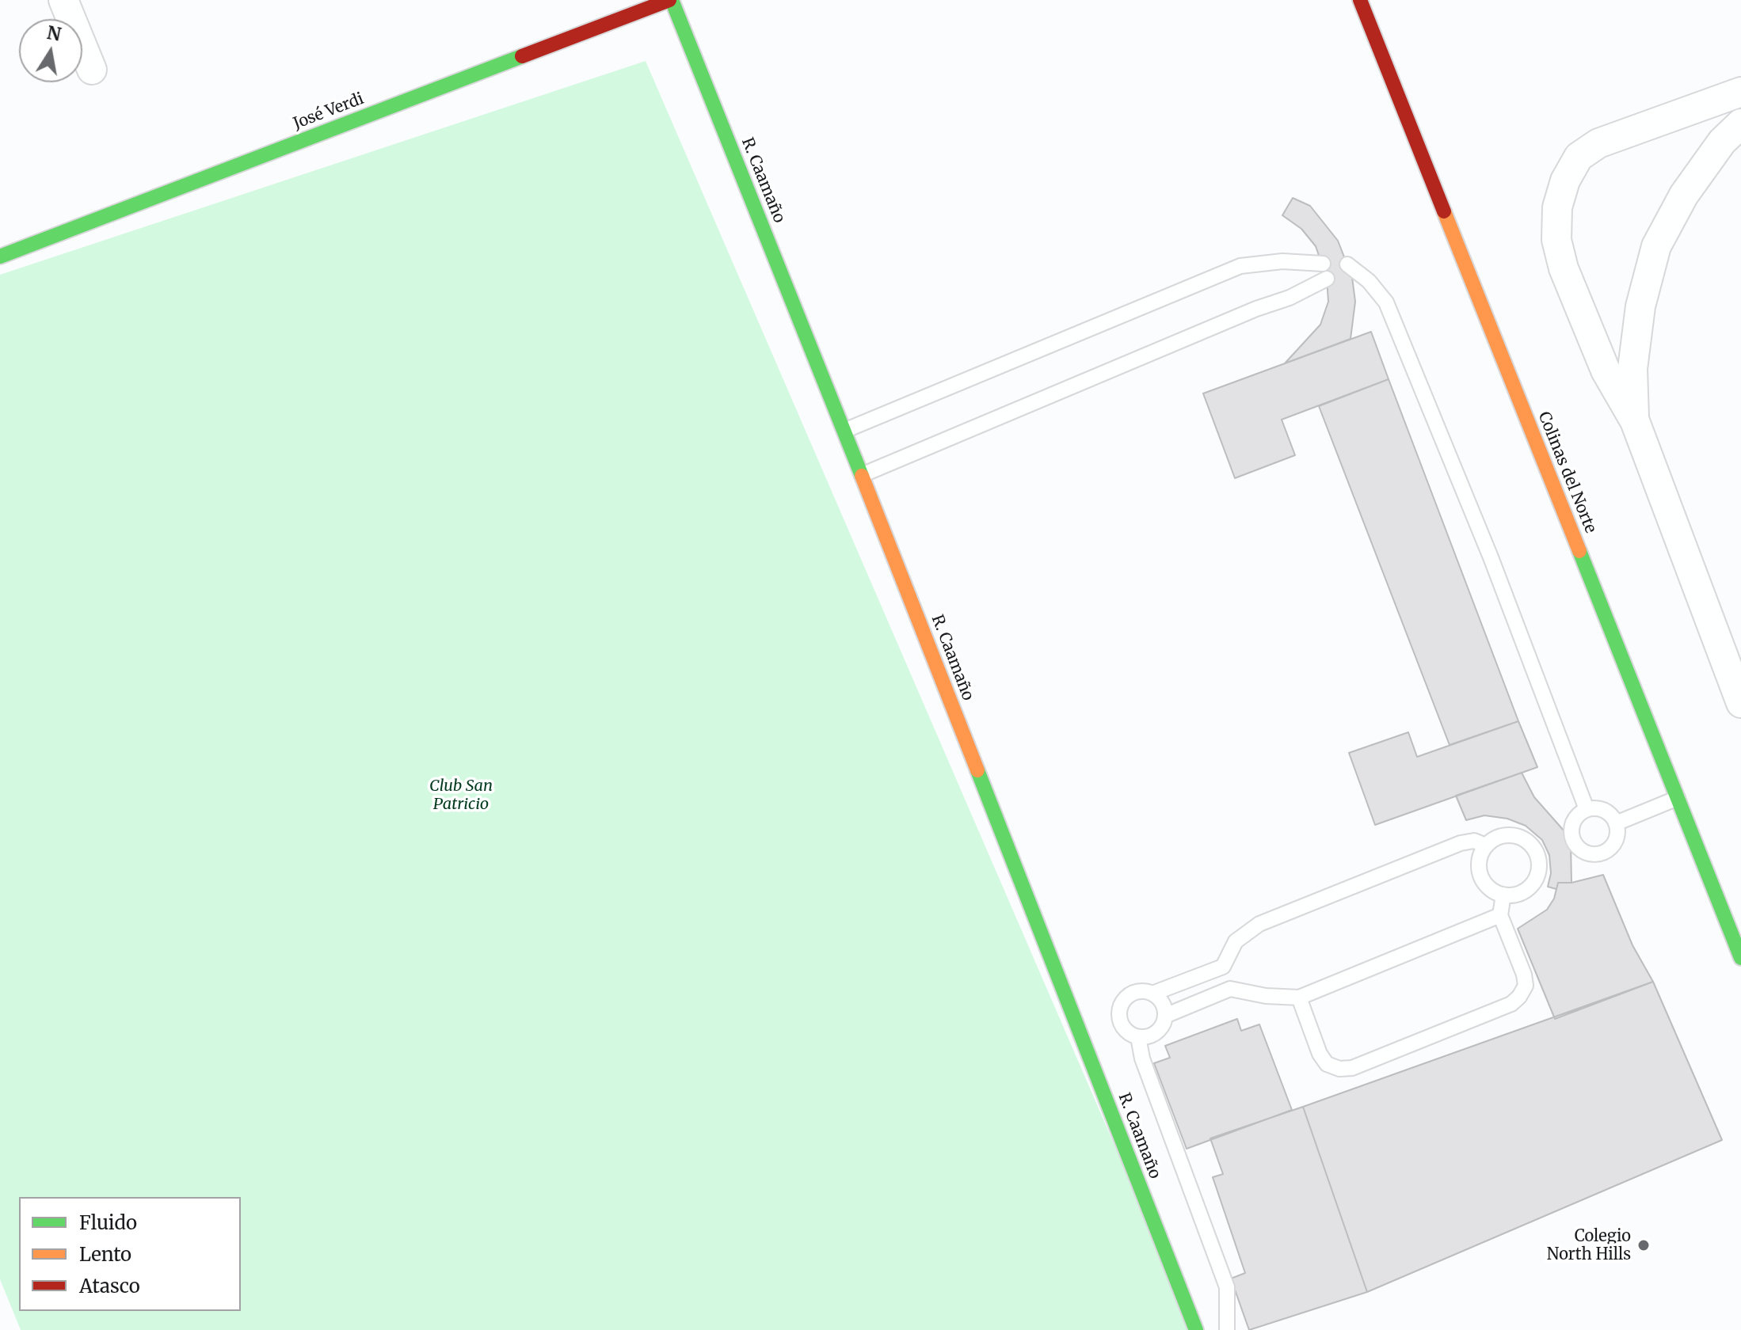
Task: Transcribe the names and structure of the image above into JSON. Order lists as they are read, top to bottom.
{
  "streets": {
    "street": ["José Verdi", "R. Caamaño", "Colinas del Norte"]
  },
  "crossings": [
    ["José Verdi", "R. Caamaño"]
  ],
  "parks": ["Club San Patricio"],
  "places": ["Colegio North Hills"],
  "legend": ["Fluido", "Lento", "Atasco"],
  "north": "top"
}
